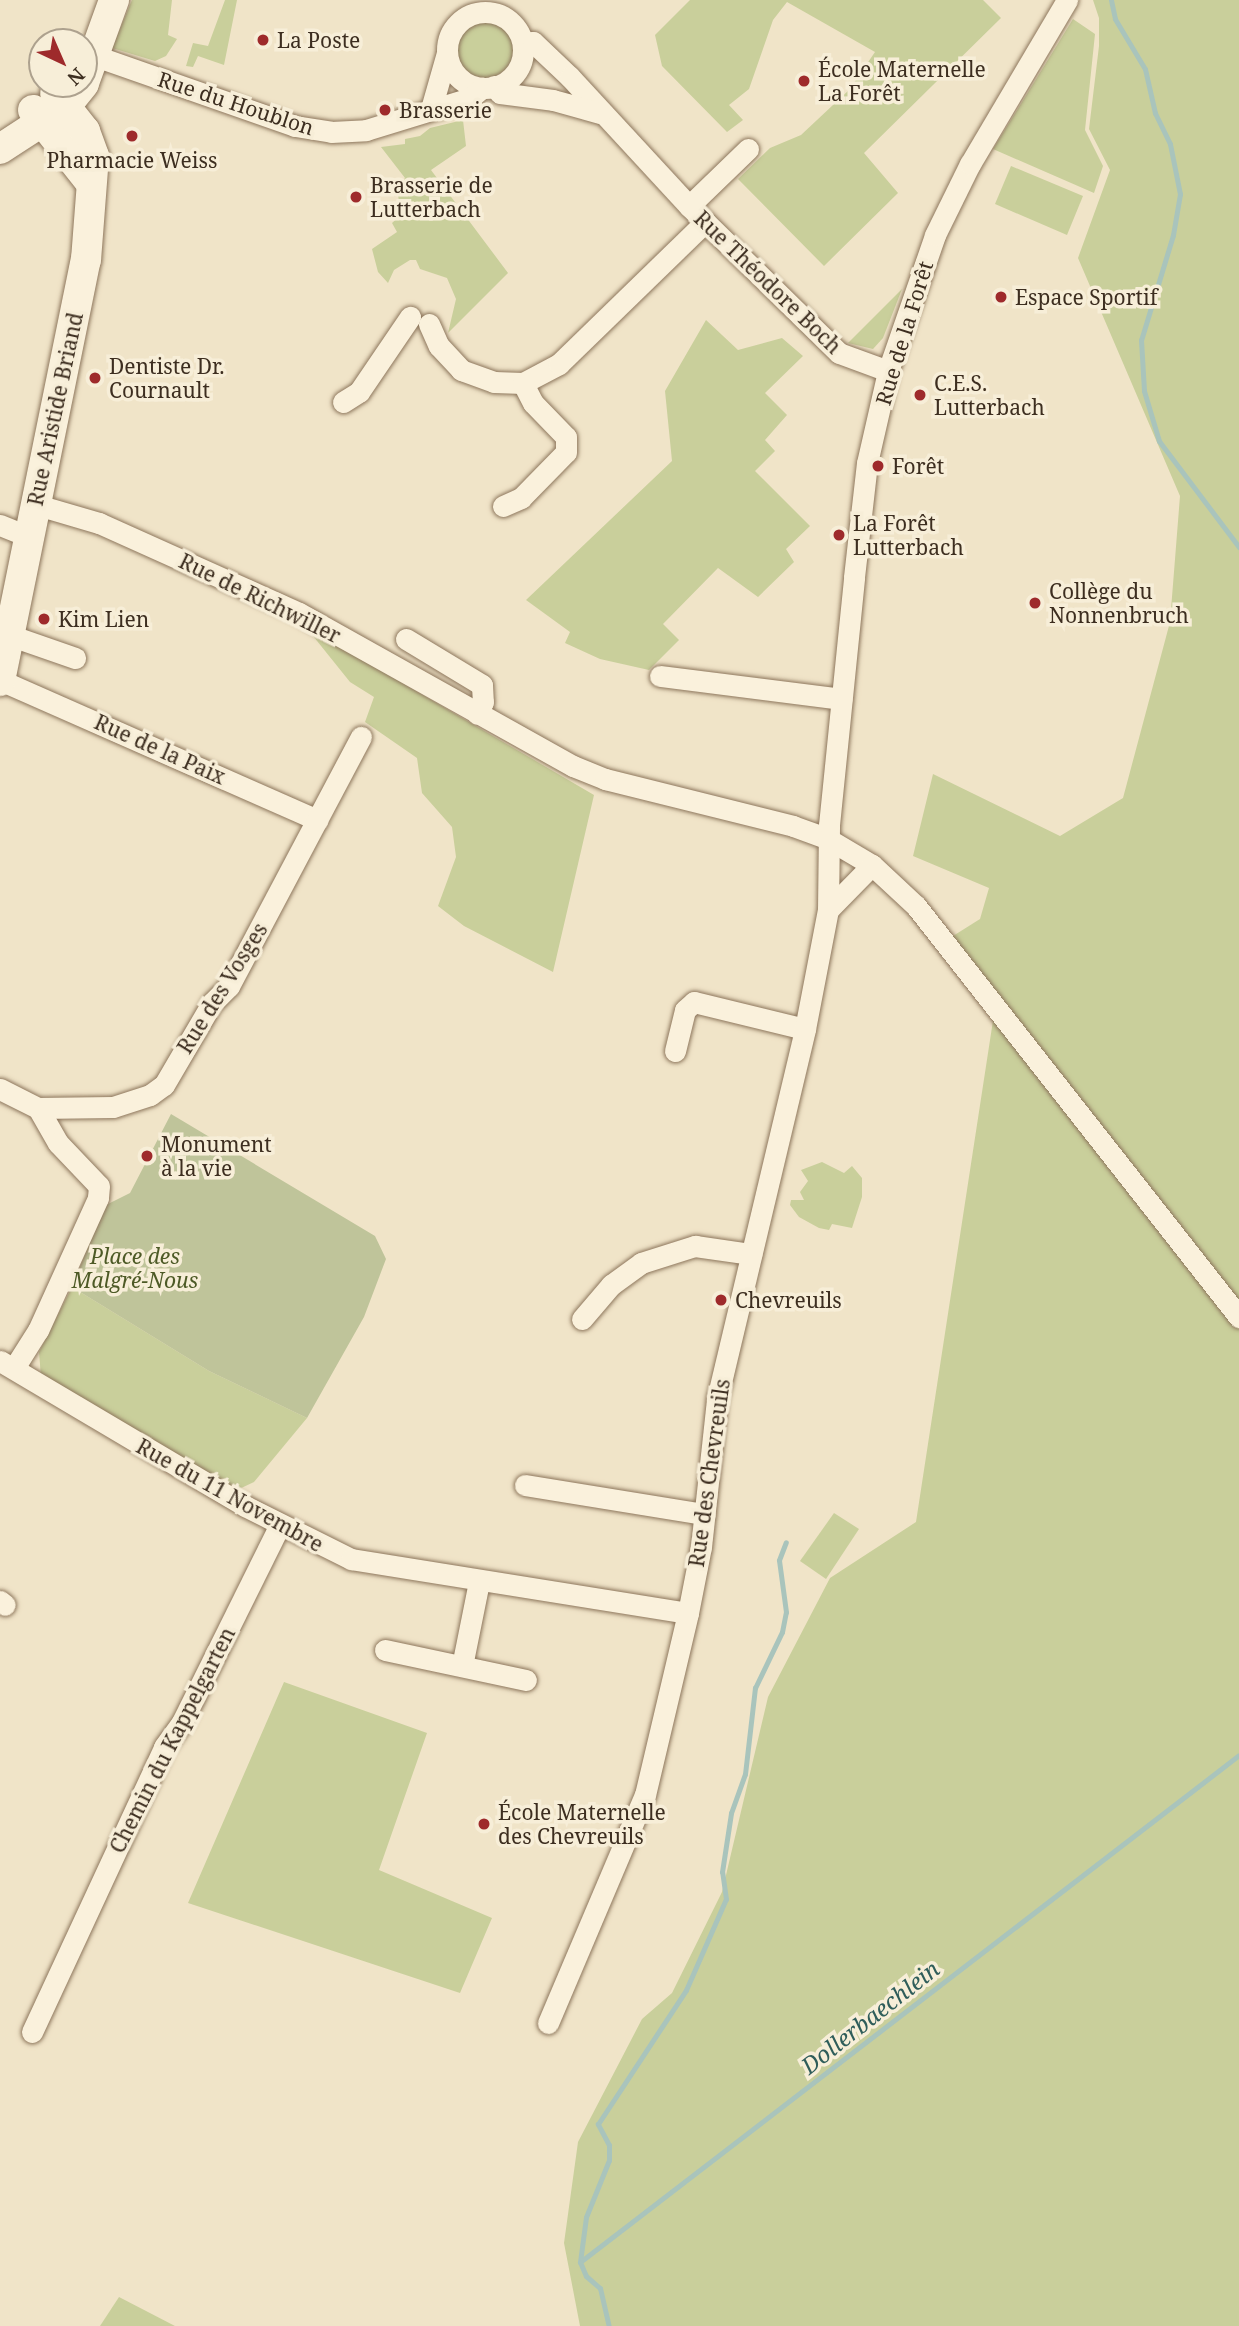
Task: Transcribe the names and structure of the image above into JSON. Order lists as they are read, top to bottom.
{
  "streets": {
    "main road": ["Rue Aristide Briand"],
    "street": [
      "Rue du Houblon",
      "Rue Théodore Boch",
      "Rue de la Forêt",
      "Rue de Richwiller",
      "Rue de la Paix",
      "Rue des Vosges",
      "Rue des Chevreuils",
      "Rue du 11 Novembre",
      "Chemin du Kappelgarten"
    ]
  },
  "crossings": [
    ["Rue du Houblon", "Rue Théodore Boch"],
    ["Rue Théodore Boch", "Rue de la Forêt"],
    ["Rue de la Forêt", "Rue de Richwiller"],
    ["Rue de la Forêt", "Rue des Chevreuils"],
    ["Rue Aristide Briand", "Rue de Richwiller"],
    ["Rue Aristide Briand", "Rue de la Paix"],
    ["Rue de Richwiller", "Rue des Chevreuils"],
    ["Rue de la Paix", "Rue des Vosges"],
    ["Rue des Chevreuils", "Rue du 11 Novembre"],
    ["Rue du 11 Novembre", "Chemin du Kappelgarten"]
  ],
  "water": ["Dollerbaechlein"],
  "parks": ["Place des Malgré-Nous"],
  "places": [
    "La Poste",
    "École Maternelle La Forêt",
    "Brasserie",
    "Pharmacie Weiss",
    "Brasserie de Lutterbach",
    "Espace Sportif",
    "Dentiste Dr. Cournault",
    "C.E.S. Lutterbach",
    "Forêt",
    "La Forêt Lutterbach",
    "Collège du Nonnenbruch",
    "Kim Lien",
    "Monument à la vie",
    "Chevreuils",
    "École Maternelle des Chevreuils"
  ],
  "north": "bottom right"
}
